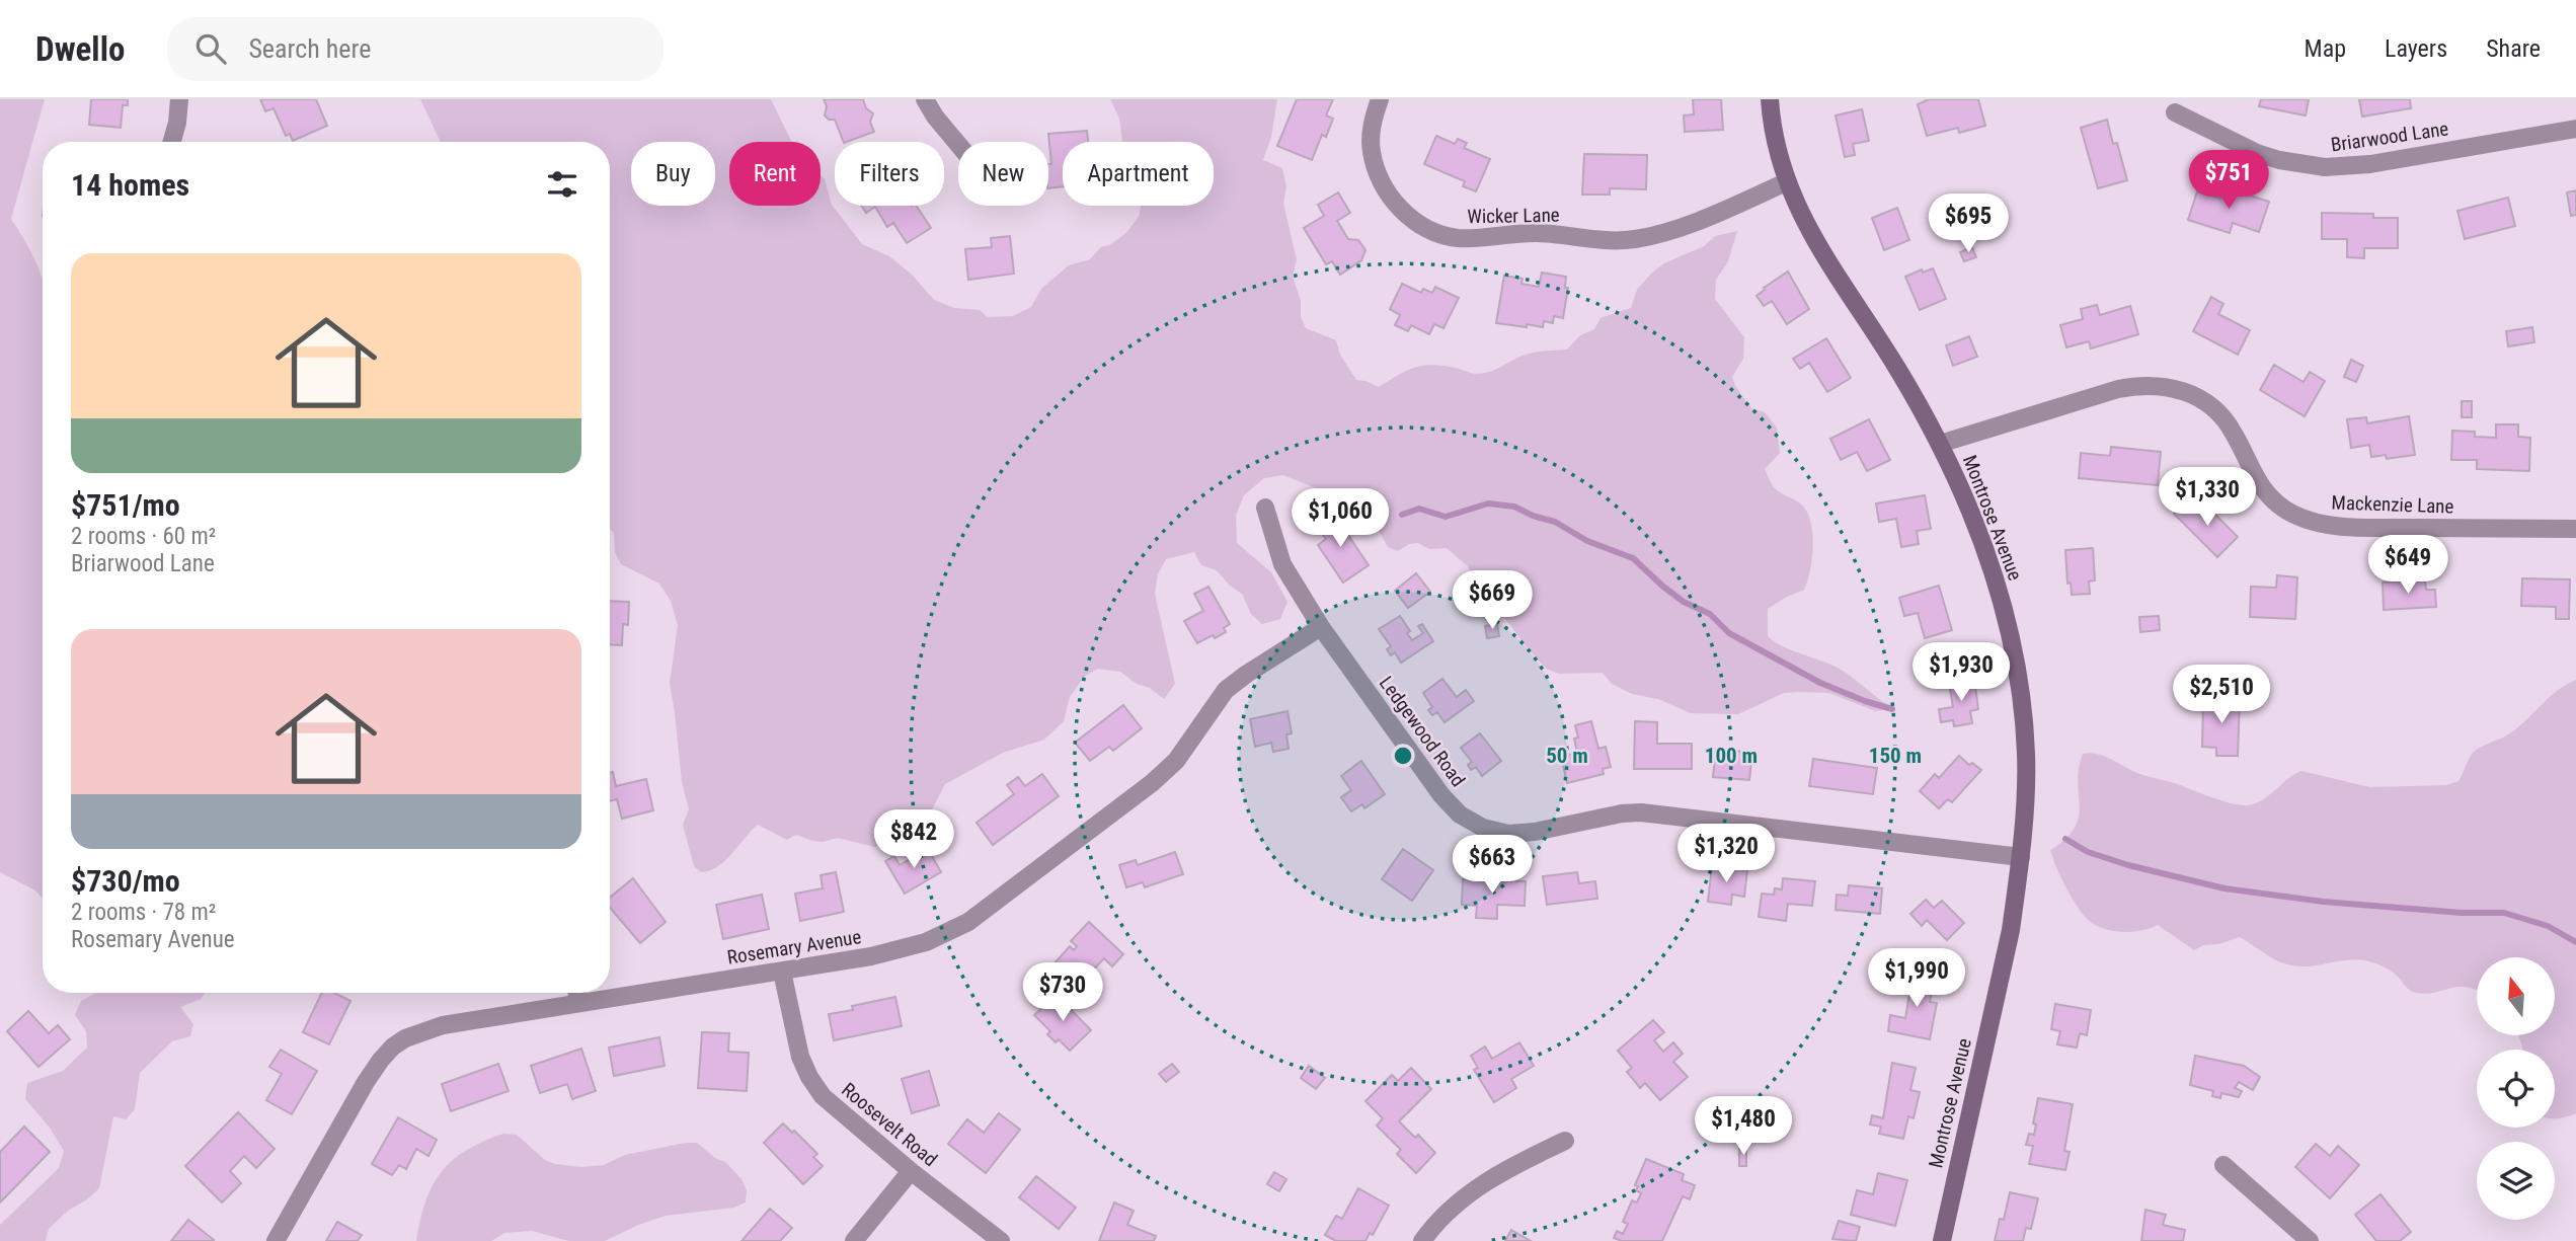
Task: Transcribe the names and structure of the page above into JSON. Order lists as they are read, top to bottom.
{
  "streets": {
    "main road": ["Montrose Avenue"],
    "street": [
      "Briarwood Lane",
      "Wicker Lane",
      "Mackenzie Lane",
      "Ledgewood Road",
      "Rosemary Avenue",
      "Roosevelt Road"
    ]
  },
  "crossings": [
    ["Wicker Lane", "Montrose Avenue"],
    ["Mackenzie Lane", "Montrose Avenue"],
    ["Montrose Avenue", "Ledgewood Road"],
    ["Ledgewood Road", "Rosemary Avenue"],
    ["Rosemary Avenue", "Roosevelt Road"]
  ],
  "north": "top",
  "page": {
    "header": "Dwello",
    "search": "Search here",
    "nav": ["Map", "Layers", "Share"],
    "chip": [
      "Buy",
      "Rent",
      "Filters",
      "New",
      "Apartment"
    ],
    "heading": "14 homes",
    "price": [
      "$751",
      "$695",
      "$1,330",
      "$1,060",
      "$649",
      "$669",
      "$1,930",
      "$2,510",
      "$842",
      "$1,320",
      "$663",
      "$1,990",
      "$730",
      "$1,480"
    ],
    "list": [
      {
        "name": "$751/mo",
        "note": "2 rooms · 60 m² · Briarwood Lane"
      },
      {
        "name": "$730/mo",
        "note": "2 rooms · 78 m² · Rosemary Avenue"
      }
    ]
  },
  "rings": ["50 m", "100 m", "150 m"]
}
